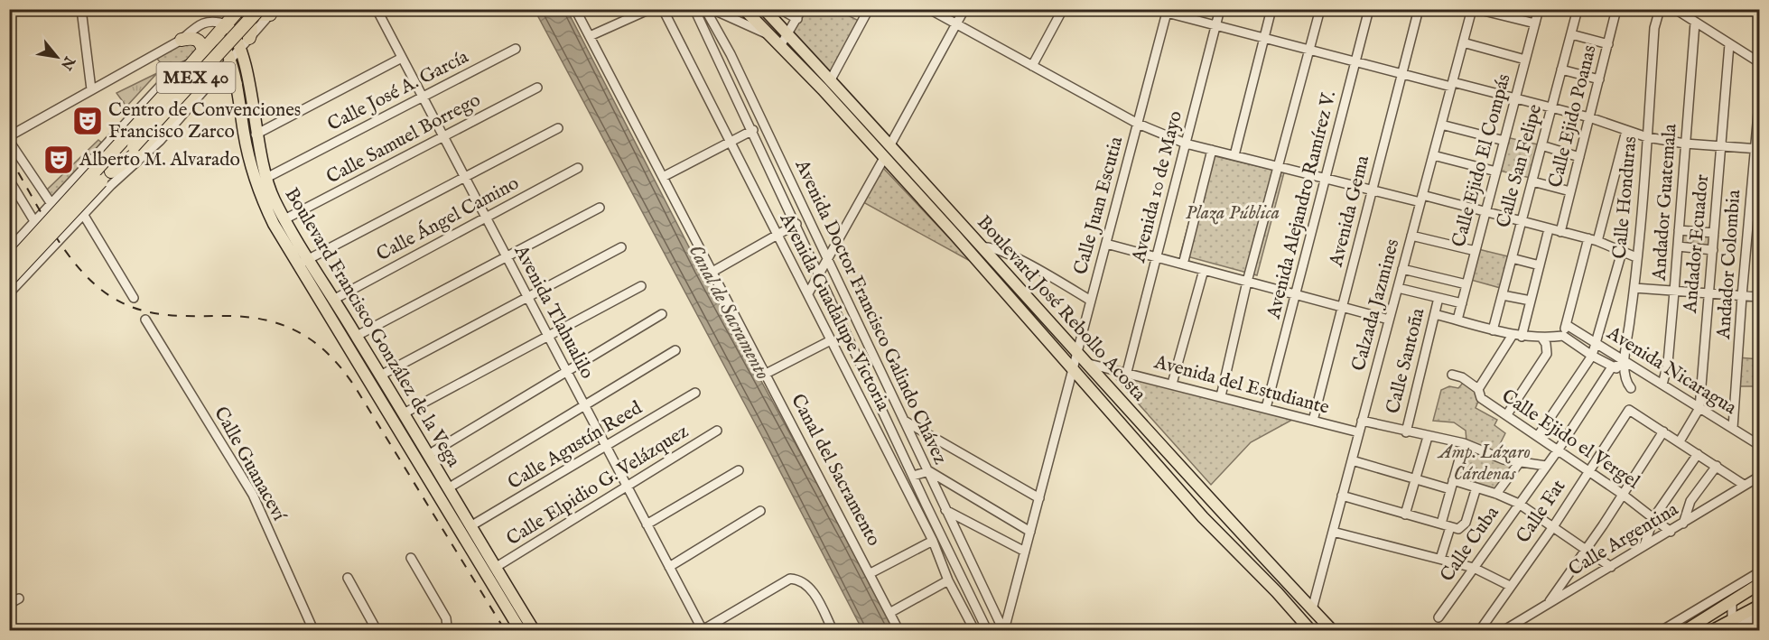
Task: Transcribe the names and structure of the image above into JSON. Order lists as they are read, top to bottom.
{
  "streets": {
    "highway": ["MEX 40"],
    "main road": ["Boulevard José Rebollo Acosta", "Boulevard Francisco González de la Vega"],
    "street": [
      "Calle José A. García",
      "Calle Ejido Poanas",
      "Calle Samuel Borrego",
      "Calle Ejido El Compás",
      "Calle San Felipe",
      "Avenida 10 de Mayo",
      "Calle Honduras",
      "Andador Guatemala",
      "Avenida Alejandro Ramírez V.",
      "Calle Juan Escutia",
      "Avenida Gema",
      "Calle Ángel Camino",
      "Andador Ecuador",
      "Andador Colombia",
      "Calzada Jazmines",
      "Avenida Tlahualilo",
      "Avenida Guadalupe Victoria",
      "Avenida Doctor Francisco Galindo Chávez",
      "Calle Santoña",
      "Avenida Nicaragua",
      "Avenida del Estudiante",
      "Calle Ejido el Vergel",
      "Calle Agustín Reed",
      "Calle Guanaceví",
      "Canal del Sacramento",
      "Calle Elpidio G. Velázquez",
      "Calle Fat",
      "Calle Argentina",
      "Calle Cuba"
    ]
  },
  "crossings": [
    ["MEX 40", "Boulevard Francisco González de la Vega"],
    ["Calle José A. García", "Avenida Tlahualilo"],
    ["Calle José A. García", "Boulevard Francisco González de la Vega"],
    ["Calle Samuel Borrego", "Avenida Tlahualilo"],
    ["Calle Samuel Borrego", "Boulevard Francisco González de la Vega"],
    ["Avenida 10 de Mayo", "Avenida del Estudiante"],
    ["Calle Honduras", "Avenida Nicaragua"],
    ["Andador Guatemala", "Avenida Nicaragua"],
    ["Avenida Alejandro Ramírez V.", "Avenida del Estudiante"],
    ["Calle Juan Escutia", "Boulevard José Rebollo Acosta"],
    ["Calle Juan Escutia", "Avenida Doctor Francisco Galindo Chávez"],
    ["Calle Juan Escutia", "Avenida del Estudiante"],
    ["Avenida Gema", "Avenida del Estudiante"],
    ["Calle Ángel Camino", "Avenida Tlahualilo"],
    ["Calle Ángel Camino", "Boulevard Francisco González de la Vega"],
    ["Andador Ecuador", "Avenida Nicaragua"],
    ["Andador Colombia", "Avenida Nicaragua"],
    ["Calzada Jazmines", "Boulevard José Rebollo Acosta"],
    ["Calzada Jazmines", "Avenida del Estudiante"],
    ["Boulevard José Rebollo Acosta", "Avenida del Estudiante"],
    ["Avenida Tlahualilo", "Calle Agustín Reed"],
    ["Avenida Tlahualilo", "Calle Elpidio G. Velázquez"],
    ["Boulevard Francisco González de la Vega", "Calle Agustín Reed"],
    ["Boulevard Francisco González de la Vega", "Calle Elpidio G. Velázquez"],
    ["Calle Ejido el Vergel", "Calle Fat"],
    ["Calle Ejido el Vergel", "Calle Argentina"],
    ["Calle Ejido el Vergel", "Calle Cuba"]
  ],
  "water": ["Canal de Sacramento"],
  "parks": ["Plaza Pública", "Amp. Lázaro Cárdenas"],
  "places": {
    "theatre": ["Centro de Convenciones Francisco Zarco", "Alberto M. Alvarado"]
  },
  "north": "bottom right"
}
